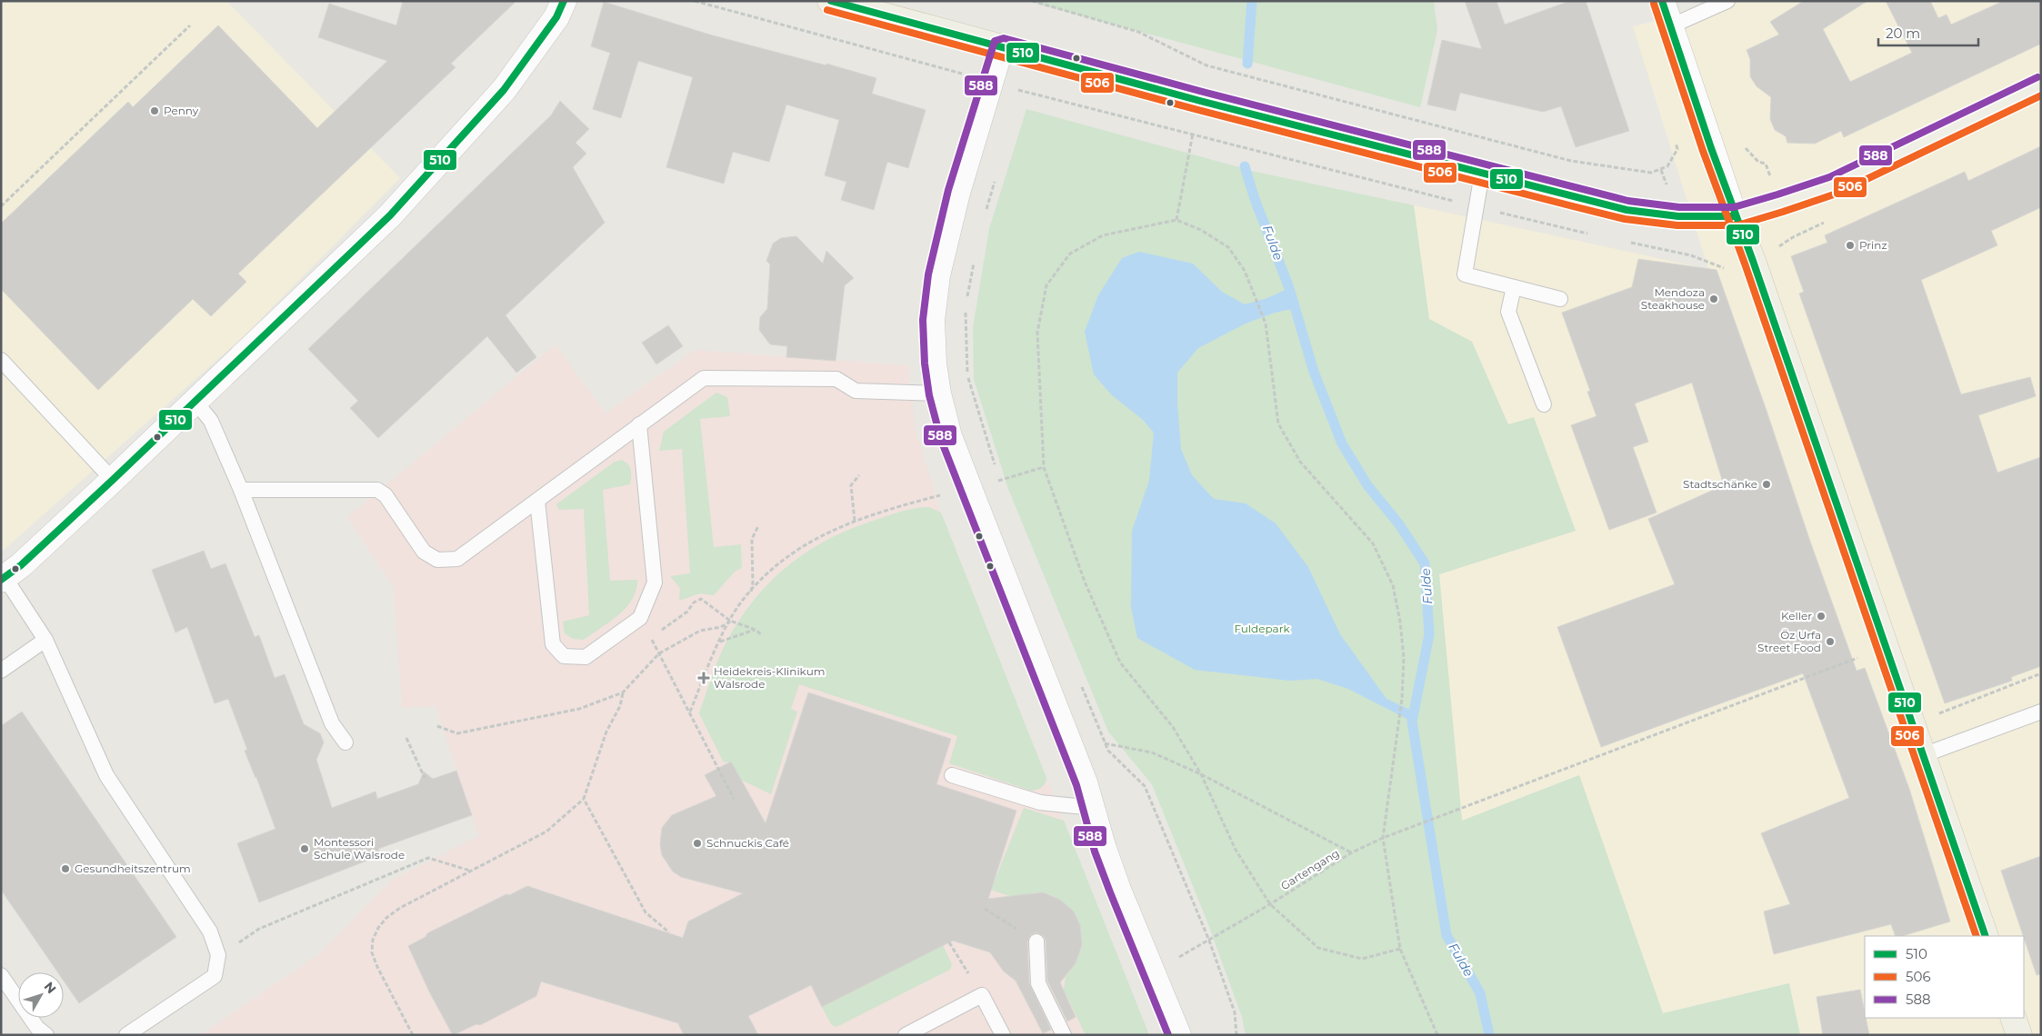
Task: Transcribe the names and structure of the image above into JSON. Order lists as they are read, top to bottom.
{
  "streets": {
    "path": ["Gartengang"]
  },
  "water": ["Fulde"],
  "parks": ["Fuldepark"],
  "places": {
    "other": [
      "Penny",
      "Prinz",
      "Mendoza Steakhouse",
      "Stadtschänke",
      "Keller",
      "Öz Urfa Street Food",
      "Schnuckis Café",
      "Montessori Schule Walsrode",
      "Gesundheitszentrum"
    ],
    "health": ["Heidekreis-Klinikum Walsrode"]
  },
  "lines": ["transit line 510", "transit line 506", "transit line 588"],
  "legend": ["510", "506", "588"],
  "scale_bar": "20 m",
  "north": "top right"
}
